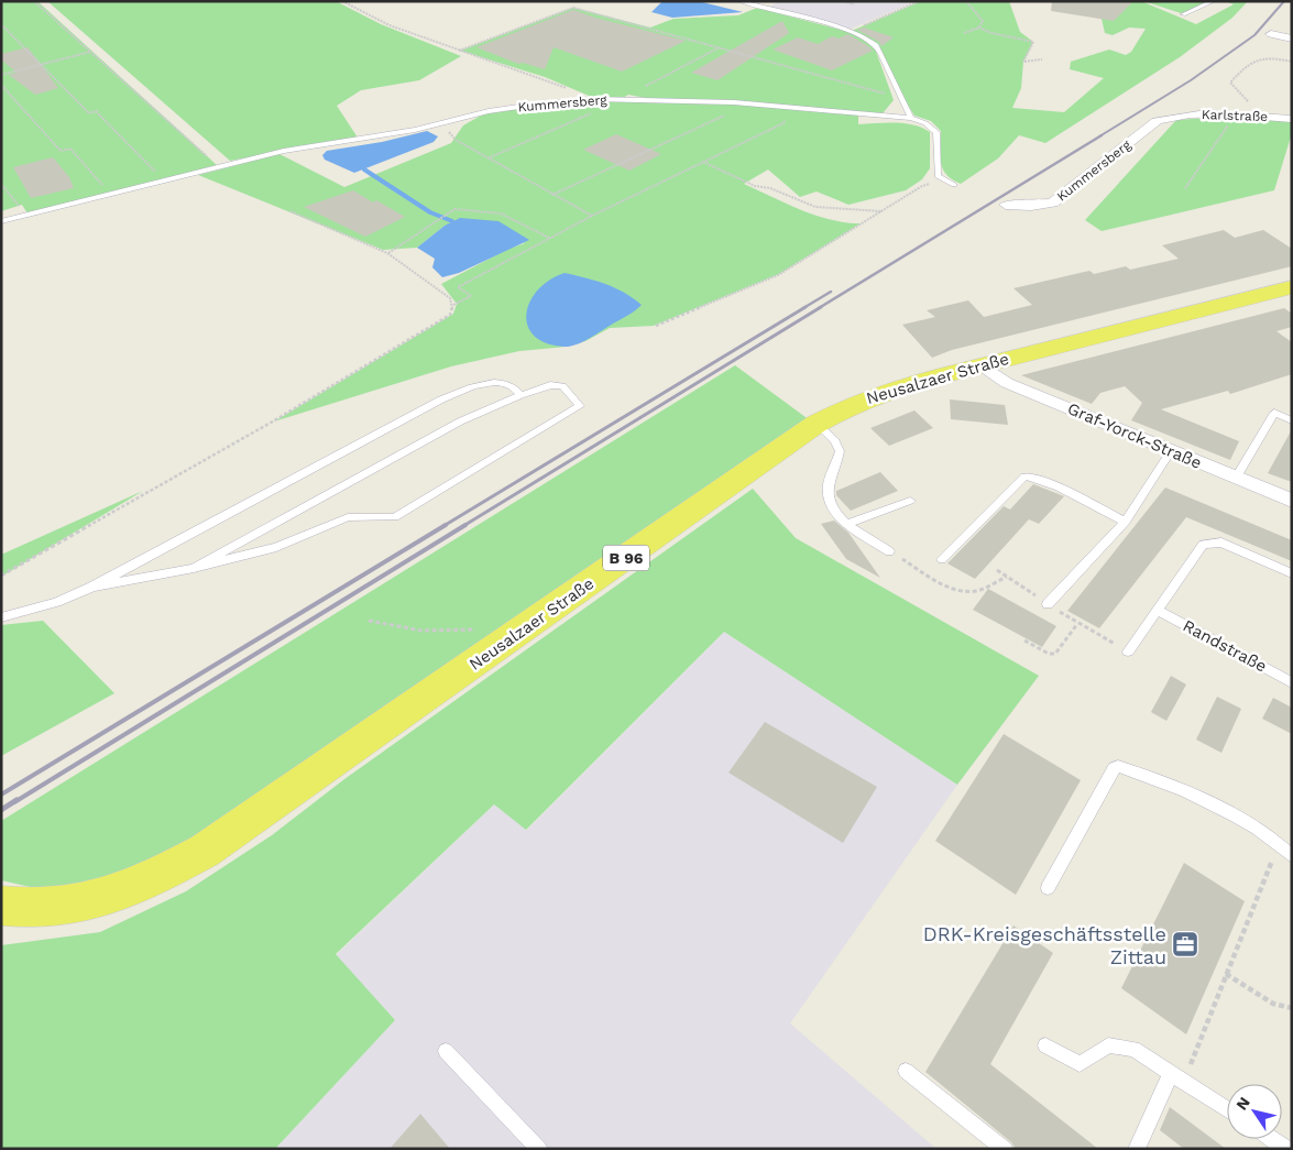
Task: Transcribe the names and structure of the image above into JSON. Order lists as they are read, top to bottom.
{
  "streets": {
    "main road": ["Neusalzaer Straße", "B 96"],
    "street": ["Kummersberg", "Karlstraße", "Graf-Yorck-Straße"],
    "lane": ["Randstraße"]
  },
  "crossings": [
    ["Kummersberg", "Karlstraße"],
    ["Neusalzaer Straße", "Graf-Yorck-Straße"]
  ],
  "places": {
    "office": ["DRK-Kreisgeschäftsstelle Zittau"]
  },
  "north": "top left"
}
